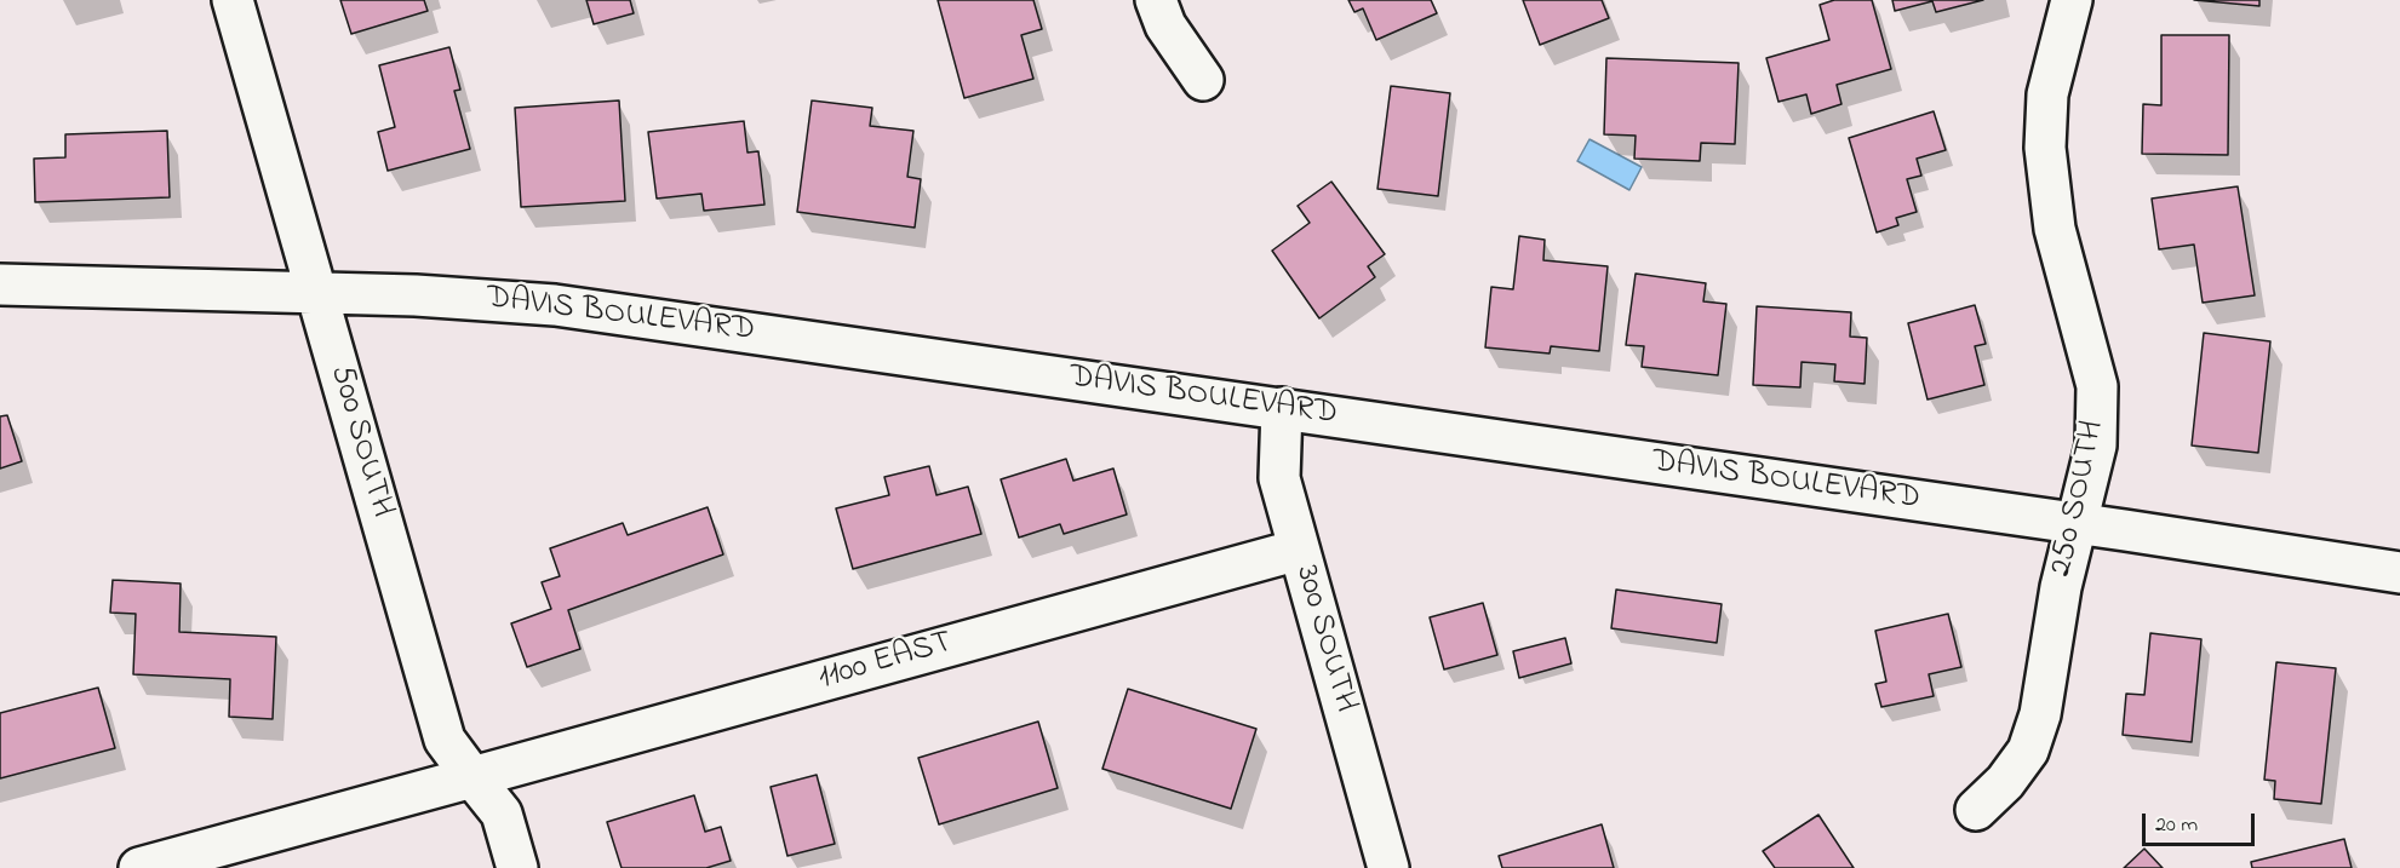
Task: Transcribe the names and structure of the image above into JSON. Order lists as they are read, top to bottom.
{
  "streets": {
    "street": [
      "DAVIS BOULEVARD",
      "500 SOUTH",
      "250 SOUTH",
      "300 SOUTH",
      "1100 EAST"
    ]
  },
  "crossings": [
    ["DAVIS BOULEVARD", "500 SOUTH"],
    ["DAVIS BOULEVARD", "250 SOUTH"],
    ["DAVIS BOULEVARD", "300 SOUTH"],
    ["500 SOUTH", "1100 EAST"],
    ["300 SOUTH", "1100 EAST"]
  ],
  "scale_bar": "20 m"
}
